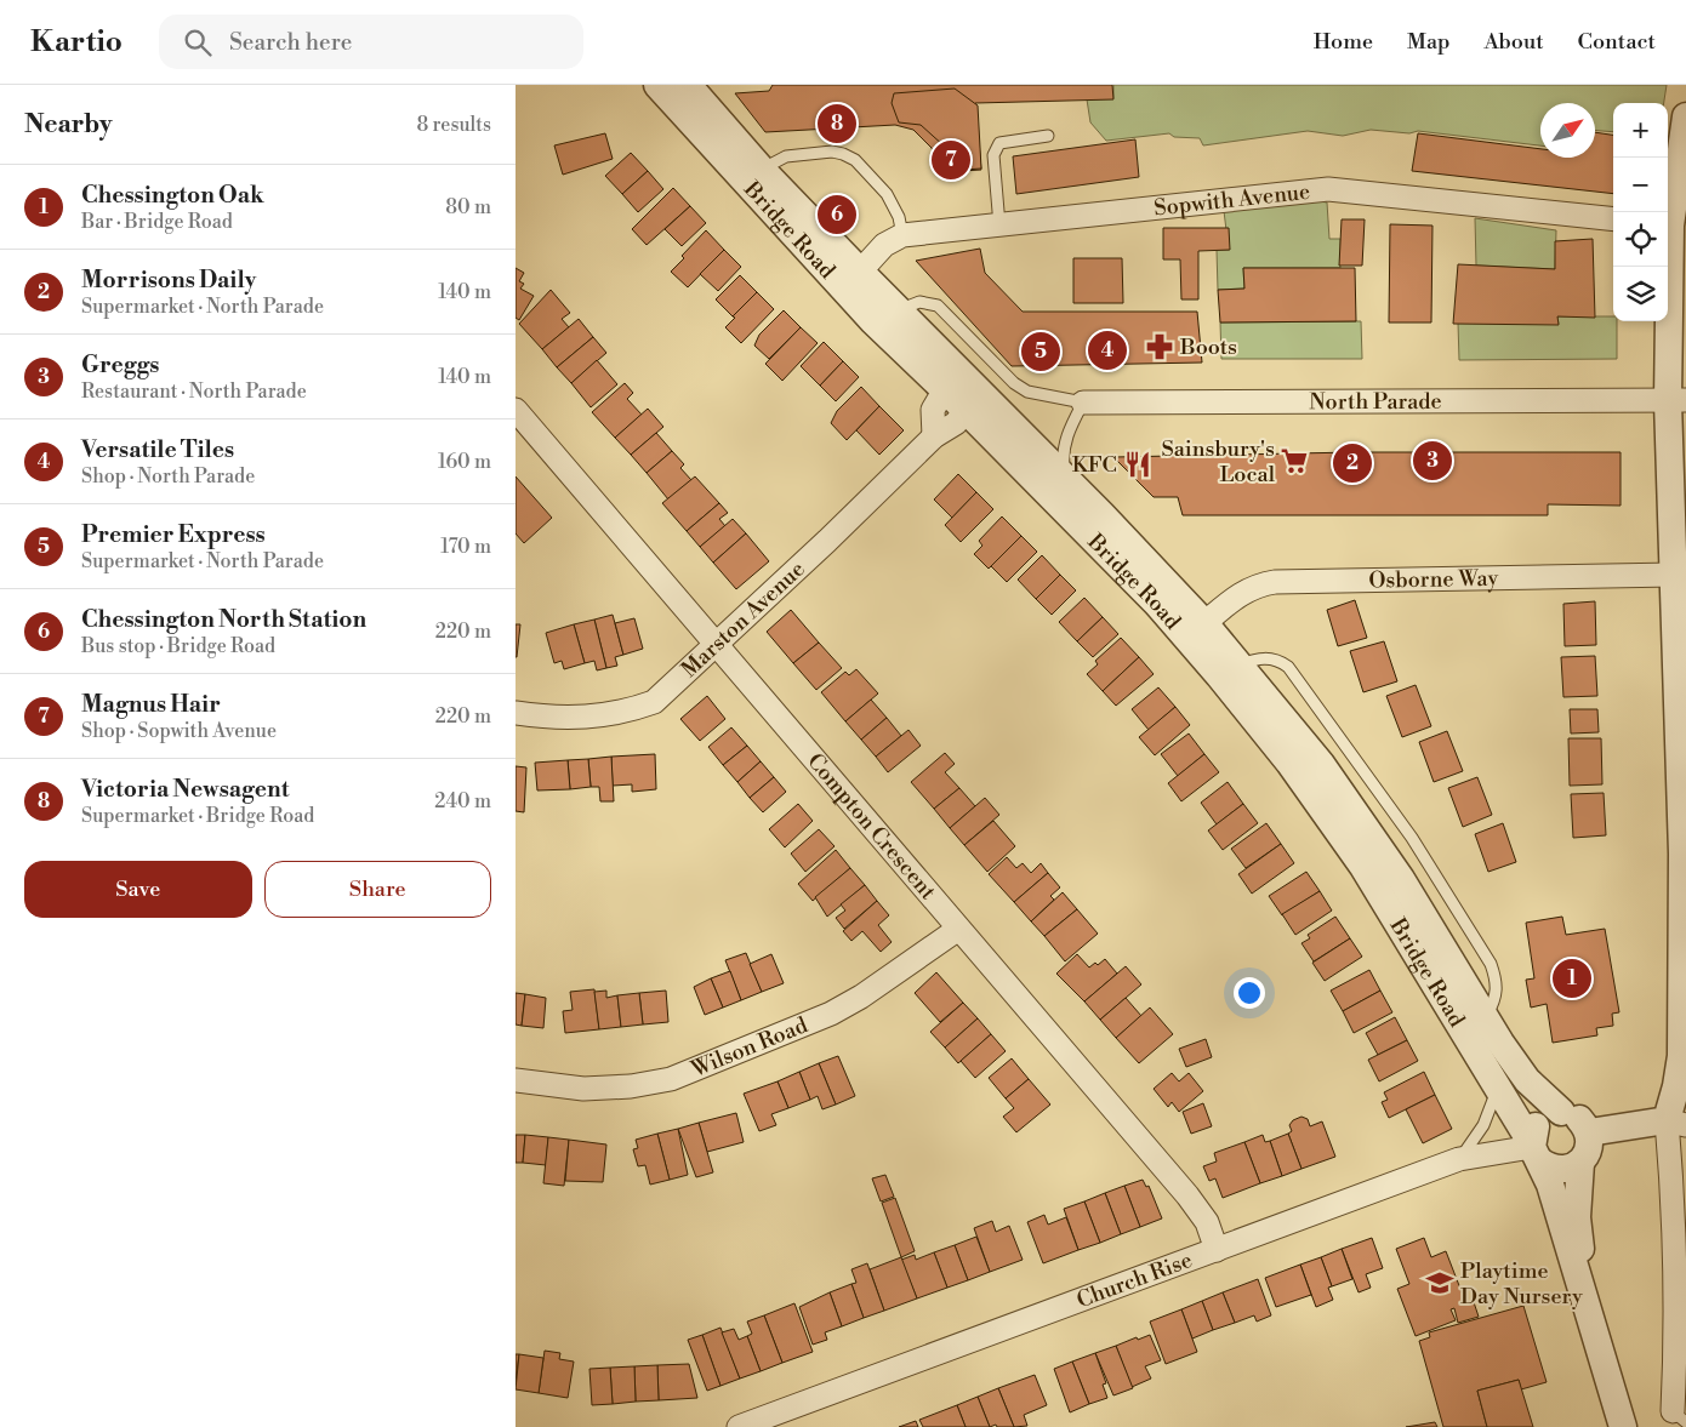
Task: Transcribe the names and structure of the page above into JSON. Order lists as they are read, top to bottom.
{
  "streets": {
    "street": [
      "Sopwith Avenue",
      "Bridge Road",
      "North Parade",
      "Osborne Way",
      "Marston Avenue",
      "Compton Crescent",
      "Wilson Road",
      "Church Rise"
    ]
  },
  "crossings": [
    ["Sopwith Avenue", "Bridge Road"],
    ["Bridge Road", "North Parade"],
    ["Bridge Road", "Osborne Way"],
    ["Bridge Road", "Marston Avenue"],
    ["Bridge Road", "Church Rise"],
    ["Marston Avenue", "Compton Crescent"],
    ["Compton Crescent", "Wilson Road"],
    ["Compton Crescent", "Church Rise"]
  ],
  "places": {
    "pharmacy": ["Boots"],
    "supermarket": ["Sainsbury's Local"],
    "restaurant": ["KFC"],
    "school or university": ["Playtime Day Nursery"]
  },
  "north": "top right",
  "page": {
    "header": "Kartio",
    "search": "Search here",
    "nav": [
      "Home",
      "Map",
      "About",
      "Contact"
    ],
    "heading": ["Nearby", "8 results"],
    "pins": [
      "8",
      "7",
      "6",
      "4",
      "5",
      "3",
      "2",
      "1"
    ],
    "map_buttons": ["+", "−"],
    "list": [
      {
        "mark": "1",
        "name": "Chessington Oak",
        "note": "Bar · Bridge Road",
        "value": "80 m"
      },
      {
        "mark": "2",
        "name": "Morrisons Daily",
        "note": "Supermarket · North Parade",
        "value": "140 m"
      },
      {
        "mark": "3",
        "name": "Greggs",
        "note": "Restaurant · North Parade",
        "value": "140 m"
      },
      {
        "mark": "4",
        "name": "Versatile Tiles",
        "note": "Shop · North Parade",
        "value": "160 m"
      },
      {
        "mark": "5",
        "name": "Premier Express",
        "note": "Supermarket · North Parade",
        "value": "170 m"
      },
      {
        "mark": "6",
        "name": "Chessington North Station",
        "note": "Bus stop · Bridge Road",
        "value": "220 m"
      },
      {
        "mark": "7",
        "name": "Magnus Hair",
        "note": "Shop · Sopwith Avenue",
        "value": "220 m"
      },
      {
        "mark": "8",
        "name": "Victoria Newsagent",
        "note": "Supermarket · Bridge Road",
        "value": "240 m"
      }
    ],
    "buttons": ["Save", "Share"]
  }
}
